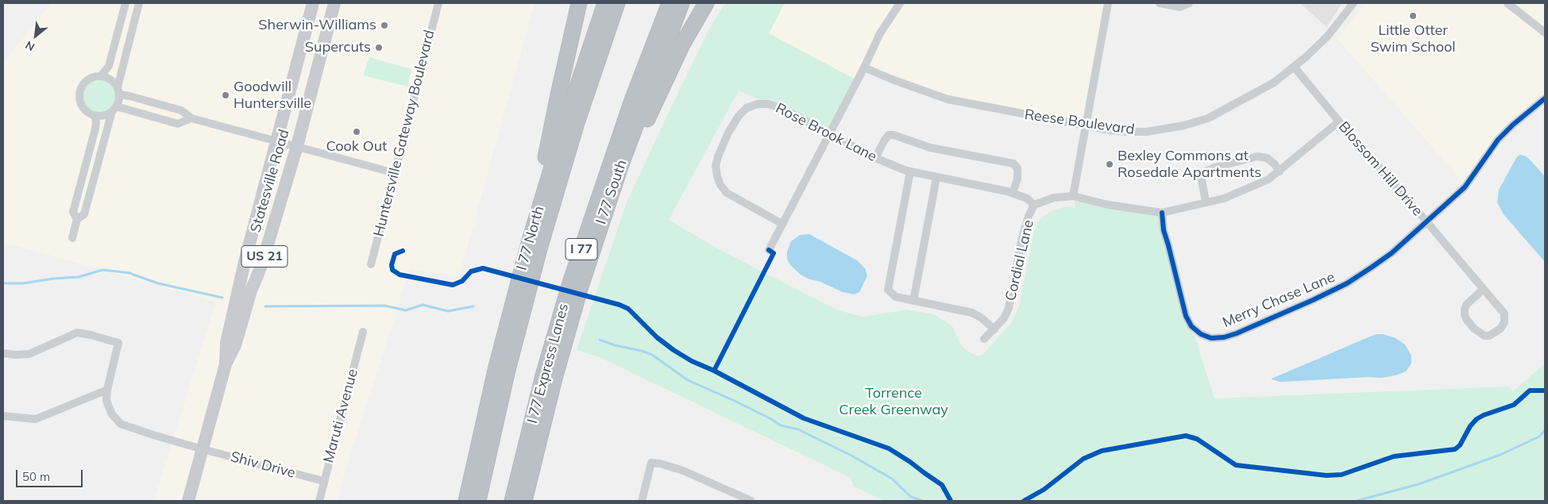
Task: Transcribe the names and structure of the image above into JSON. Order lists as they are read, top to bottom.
{
  "streets": {
    "highway": [
      "I 77 South",
      "I 77 North",
      "I 77",
      "I 77 Express Lanes"
    ],
    "main road": ["Statesville Road", "US 21"],
    "street": [
      "Reese Boulevard",
      "Rose Brook Lane",
      "Huntersville Gateway Boulevard",
      "Blossom Hill Drive",
      "Cordial Lane",
      "Merry Chase Lane",
      "Maruti Avenue",
      "Shiv Drive"
    ]
  },
  "crossings": [
    ["Reese Boulevard", "Blossom Hill Drive"],
    ["Rose Brook Lane", "Cordial Lane"],
    ["Blossom Hill Drive", "Cordial Lane"],
    ["Blossom Hill Drive", "Merry Chase Lane"],
    ["Statesville Road", "Shiv Drive"],
    ["Cordial Lane", "Merry Chase Lane"],
    ["Maruti Avenue", "Shiv Drive"]
  ],
  "parks": ["Torrence Creek Greenway"],
  "places": [
    "Little Otter Swim School",
    "Sherwin-Williams",
    "Supercuts",
    "Goodwill Huntersville",
    "Cook Out",
    "Bexley Commons at Rosedale Apartments"
  ],
  "scale_bar": "50 m",
  "north": "bottom left"
}
